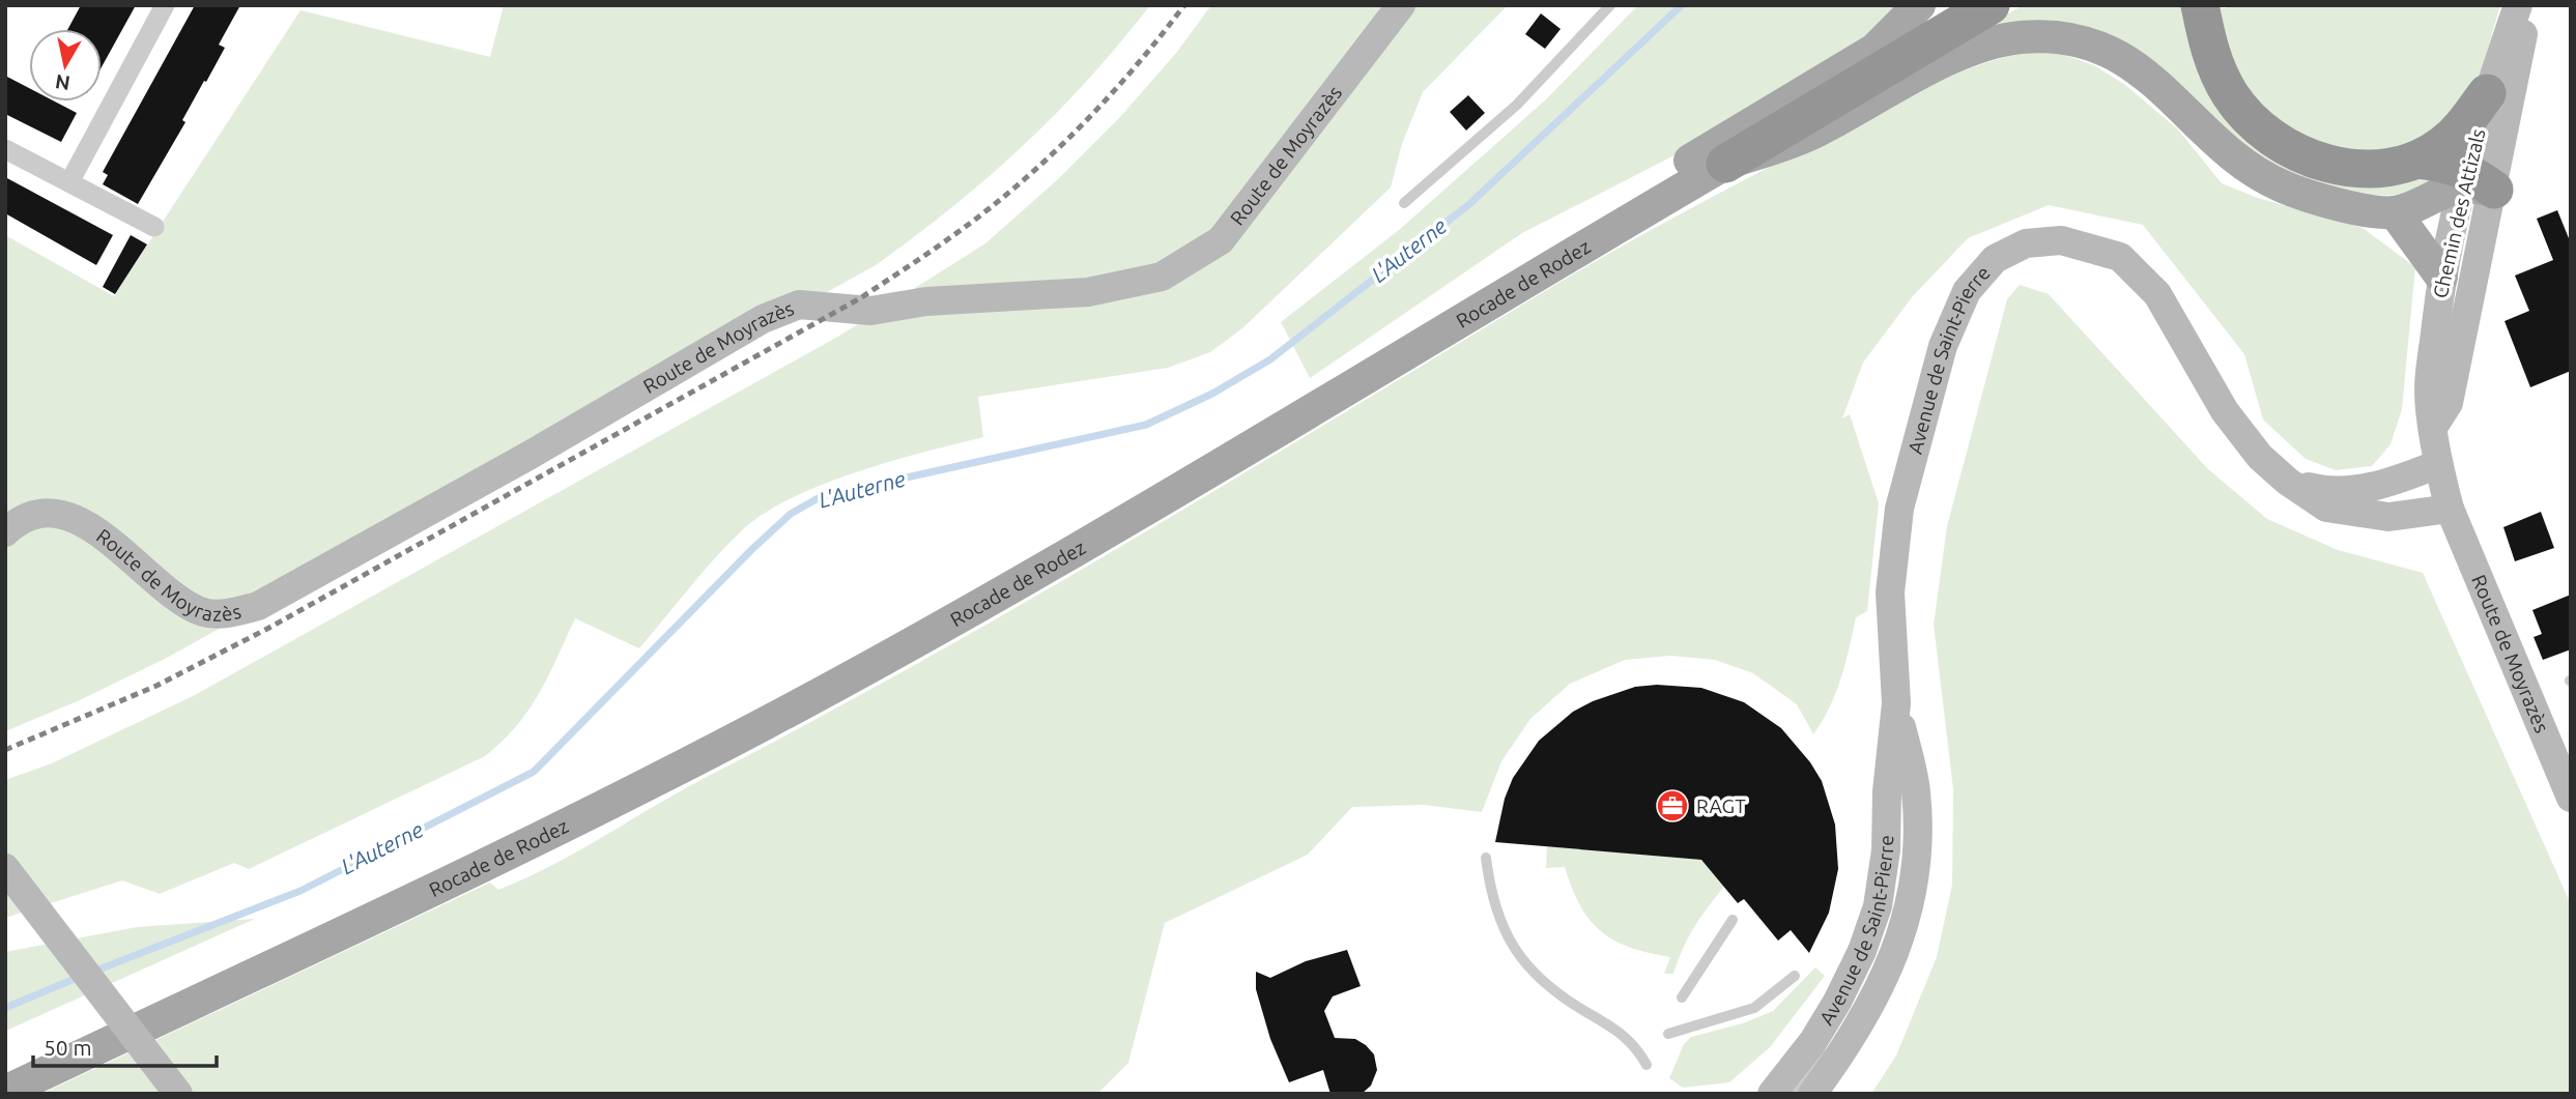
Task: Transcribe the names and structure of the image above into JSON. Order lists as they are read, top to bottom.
{
  "streets": {
    "highway": ["Rocade de Rodez"],
    "street": ["Route de Moyrazès", "Chemin des Attizals", "Avenue de Saint-Pierre"]
  },
  "crossings": [
    ["Route de Moyrazès", "Chemin des Attizals"],
    ["Route de Moyrazès", "Avenue de Saint-Pierre"],
    ["Chemin des Attizals", "Avenue de Saint-Pierre"]
  ],
  "water": ["L'Auterne"],
  "places": {
    "office": ["RAGT"]
  },
  "scale_bar": "50 m",
  "north": "bottom"
}
